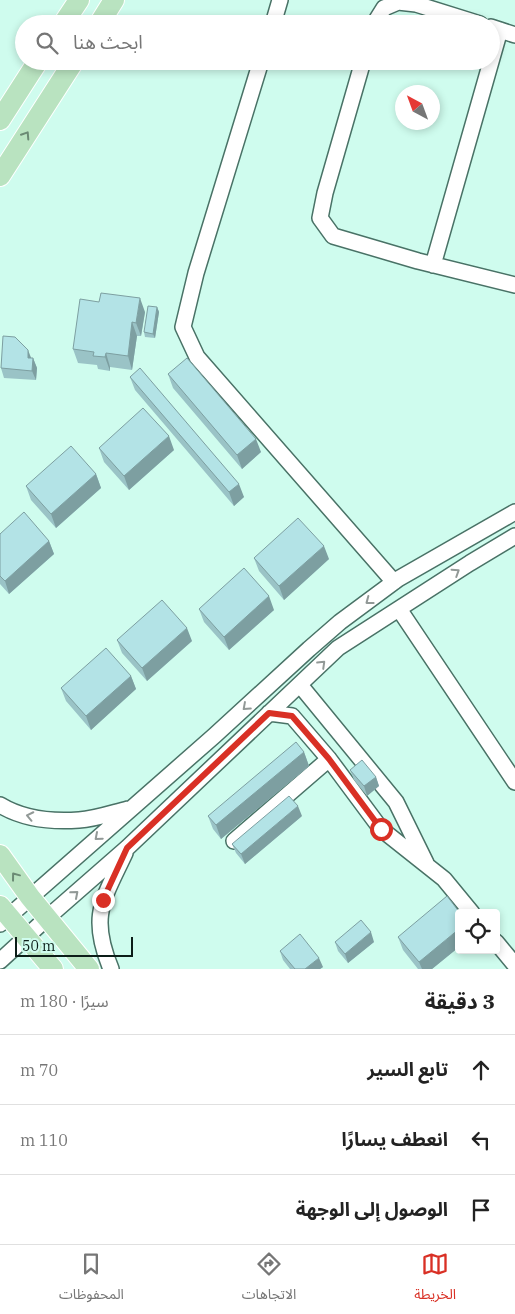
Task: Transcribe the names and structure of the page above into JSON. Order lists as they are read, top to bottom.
{
  "scale_bar": "50 m",
  "north": "top left",
  "page": {
    "search": "ابحث هنا",
    "scale": "50 m",
    "heading": ["3 دقيقة", "سيرًا · 180 m"],
    "list": [
      ["تابع السير", "70 m"],
      ["انعطف يسارًا", "110 m"],
      "الوصول إلى الوجهة"
    ],
    "nav": ["الخريطة", "الاتجاهات", "المحفوظات"]
  }
}
